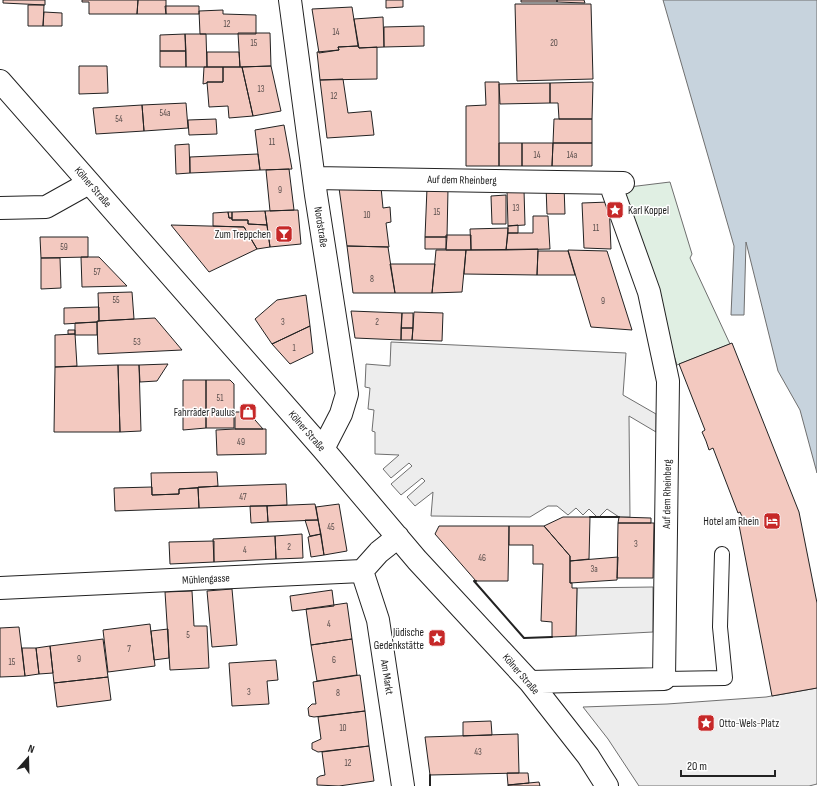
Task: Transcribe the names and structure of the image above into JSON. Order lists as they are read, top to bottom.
{
  "streets": {
    "street": [
      "Auf dem Rheinberg",
      "Kölner Straße",
      "Nordstraße",
      "Mühlengasse",
      "Am Markt"
    ]
  },
  "crossings": [
    ["Auf dem Rheinberg", "Nordstraße"],
    ["Kölner Straße", "Nordstraße"],
    ["Mühlengasse", "Am Markt"]
  ],
  "places": {
    "place": ["Karl Koppel", "Jüdische Gedenkstätte", "Otto-Wels-Platz"],
    "bar": ["Zum Treppchen"],
    "shop": ["Fahrräder Paulus"],
    "hotel": ["Hotel am Rhein"]
  },
  "house_numbers": [
    "12",
    "14",
    "15",
    "20",
    "13",
    "12",
    "54a",
    "54",
    "11",
    "14",
    "14a",
    "9",
    "13",
    "15",
    "10",
    "11",
    "59",
    "57",
    "8",
    "55",
    "9",
    "3",
    "2",
    "53",
    "1",
    "51",
    "49",
    "47",
    "45",
    "3",
    "2",
    "4",
    "46",
    "3a",
    "4",
    "5",
    "7",
    "9",
    "6",
    "15",
    "3",
    "8",
    "10",
    "43",
    "12"
  ],
  "scale_bar": "20 m",
  "north": "top"
}
